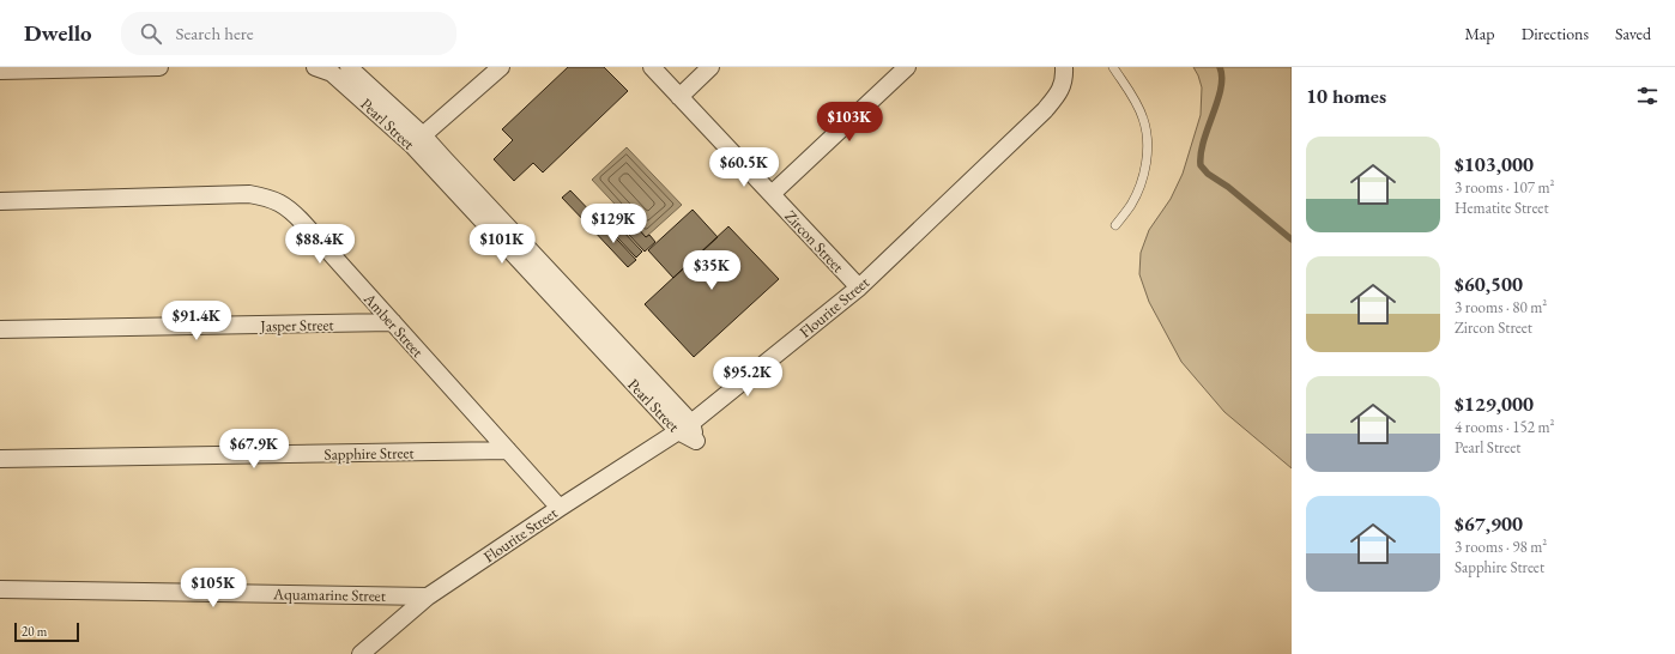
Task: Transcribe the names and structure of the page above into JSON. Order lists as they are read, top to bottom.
{
  "streets": {
    "street": [
      "Pearl Street",
      "Zircon Street",
      "Flourite Street",
      "Jasper Street",
      "Amber Street",
      "Sapphire Street",
      "Aquamarine Street"
    ]
  },
  "crossings": [
    ["Pearl Street", "Flourite Street"],
    ["Zircon Street", "Flourite Street"],
    ["Flourite Street", "Amber Street"],
    ["Flourite Street", "Aquamarine Street"],
    ["Jasper Street", "Amber Street"],
    ["Amber Street", "Sapphire Street"]
  ],
  "scale_bar": "20 m",
  "page": {
    "header": "Dwello",
    "search": "Search here",
    "nav": ["Map", "Directions", "Saved"],
    "heading": "10 homes",
    "price": [
      "$103K",
      "$60.5K",
      "$129K",
      "$88.4K",
      "$101K",
      "$35K",
      "$91.4K",
      "$95.2K",
      "$67.9K",
      "$105K"
    ],
    "list": [
      {
        "name": "$103,000",
        "note": "3 rooms · 107 m² · Hematite Street"
      },
      {
        "name": "$60,500",
        "note": "3 rooms · 80 m² · Zircon Street"
      },
      {
        "name": "$129,000",
        "note": "4 rooms · 152 m² · Pearl Street"
      },
      {
        "name": "$67,900",
        "note": "3 rooms · 98 m² · Sapphire Street"
      }
    ],
    "scale": "20 m"
  }
}
